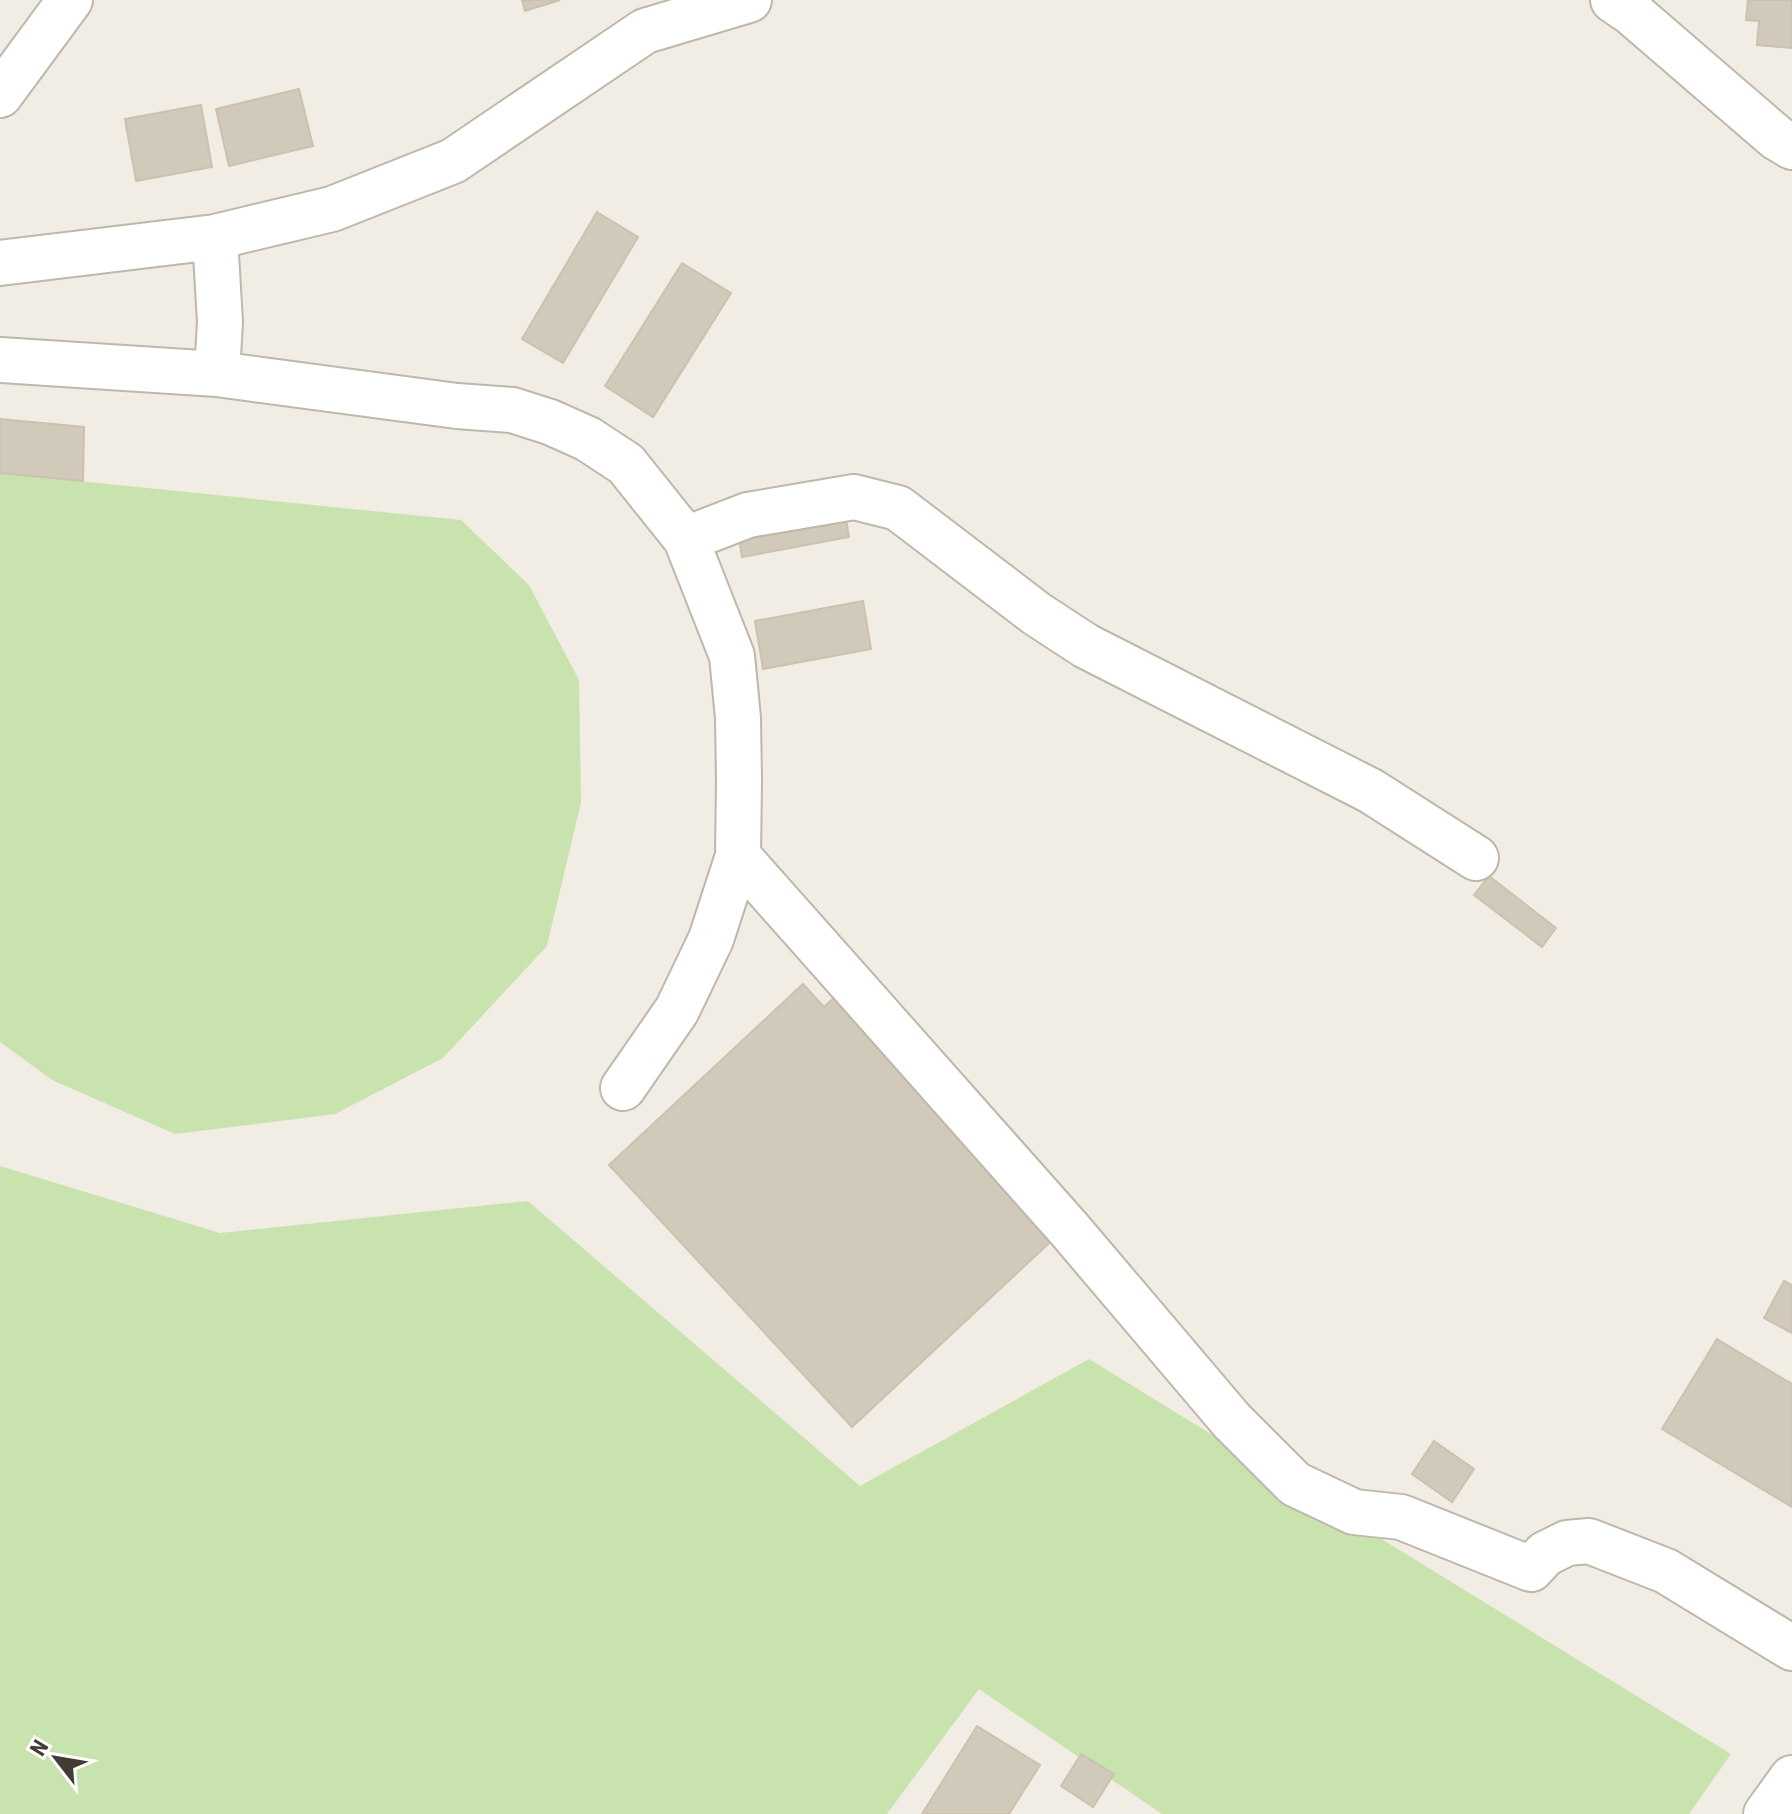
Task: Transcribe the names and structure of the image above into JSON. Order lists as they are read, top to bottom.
{
  "north": "top left"
}
